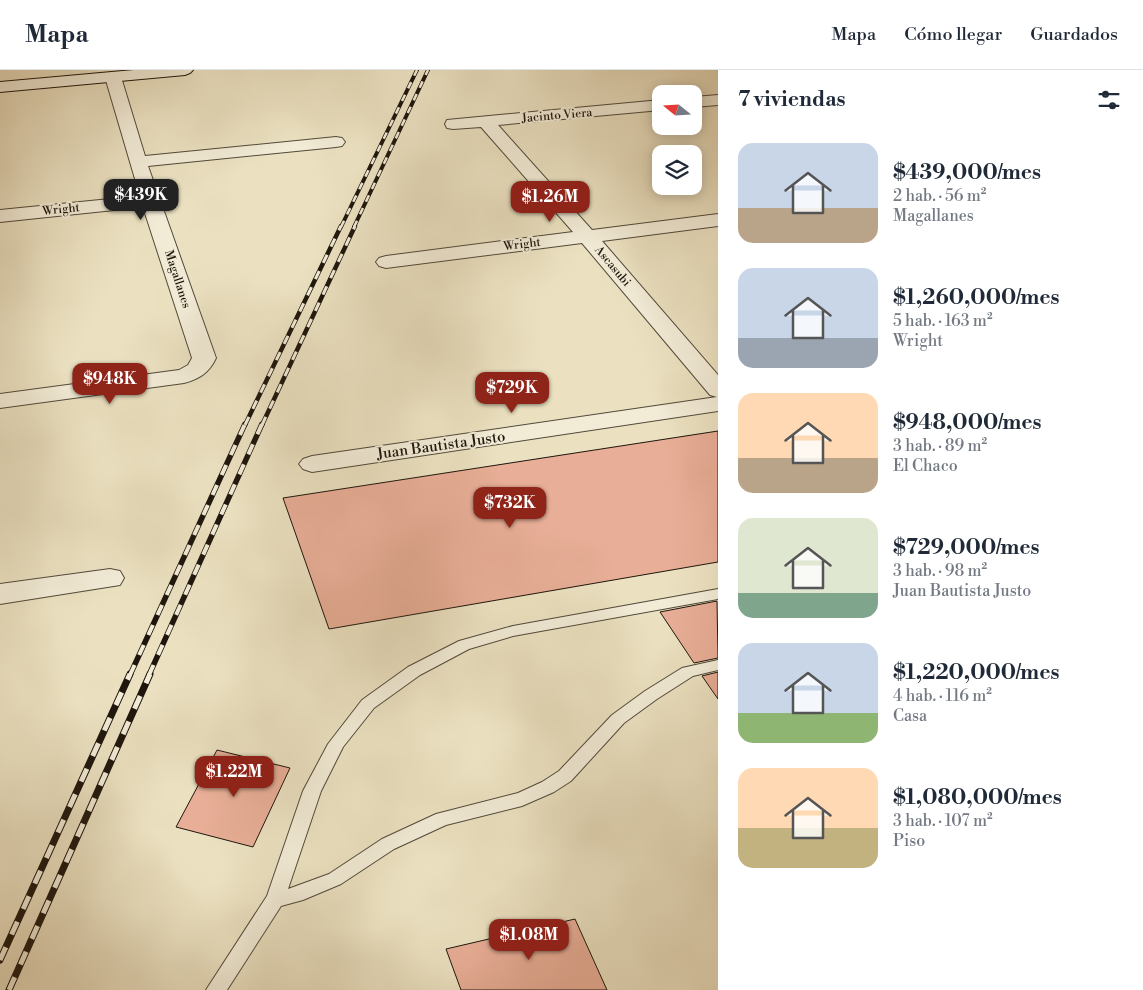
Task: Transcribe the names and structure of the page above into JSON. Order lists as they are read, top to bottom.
{
  "streets": {
    "street": [
      "Jacinto Viera",
      "Wright",
      "Ascasubi",
      "Magallanes",
      "Juan Bautista Justo"
    ]
  },
  "crossings": [
    ["Jacinto Viera", "Ascasubi"],
    ["Wright", "Ascasubi"],
    ["Wright", "Magallanes"]
  ],
  "north": "left",
  "page": {
    "header": "Mapa",
    "nav": ["Mapa", "Cómo llegar", "Guardados"],
    "heading": "7 viviendas",
    "list": [
      {
        "name": "$439,000/mes",
        "note": "2 hab. · 56 m² · Magallanes"
      },
      {
        "name": "$1,260,000/mes",
        "note": "5 hab. · 163 m² · Wright"
      },
      {
        "name": "$948,000/mes",
        "note": "3 hab. · 89 m² · El Chaco"
      },
      {
        "name": "$729,000/mes",
        "note": "3 hab. · 98 m² · Juan Bautista Justo"
      },
      {
        "name": "$1,220,000/mes",
        "note": "4 hab. · 116 m² · Casa"
      },
      {
        "name": "$1,080,000/mes",
        "note": "3 hab. · 107 m² · Piso"
      }
    ],
    "price": [
      "$439K",
      "$1.26M",
      "$948K",
      "$729K",
      "$732K",
      "$1.22M",
      "$1.08M"
    ]
  }
}
